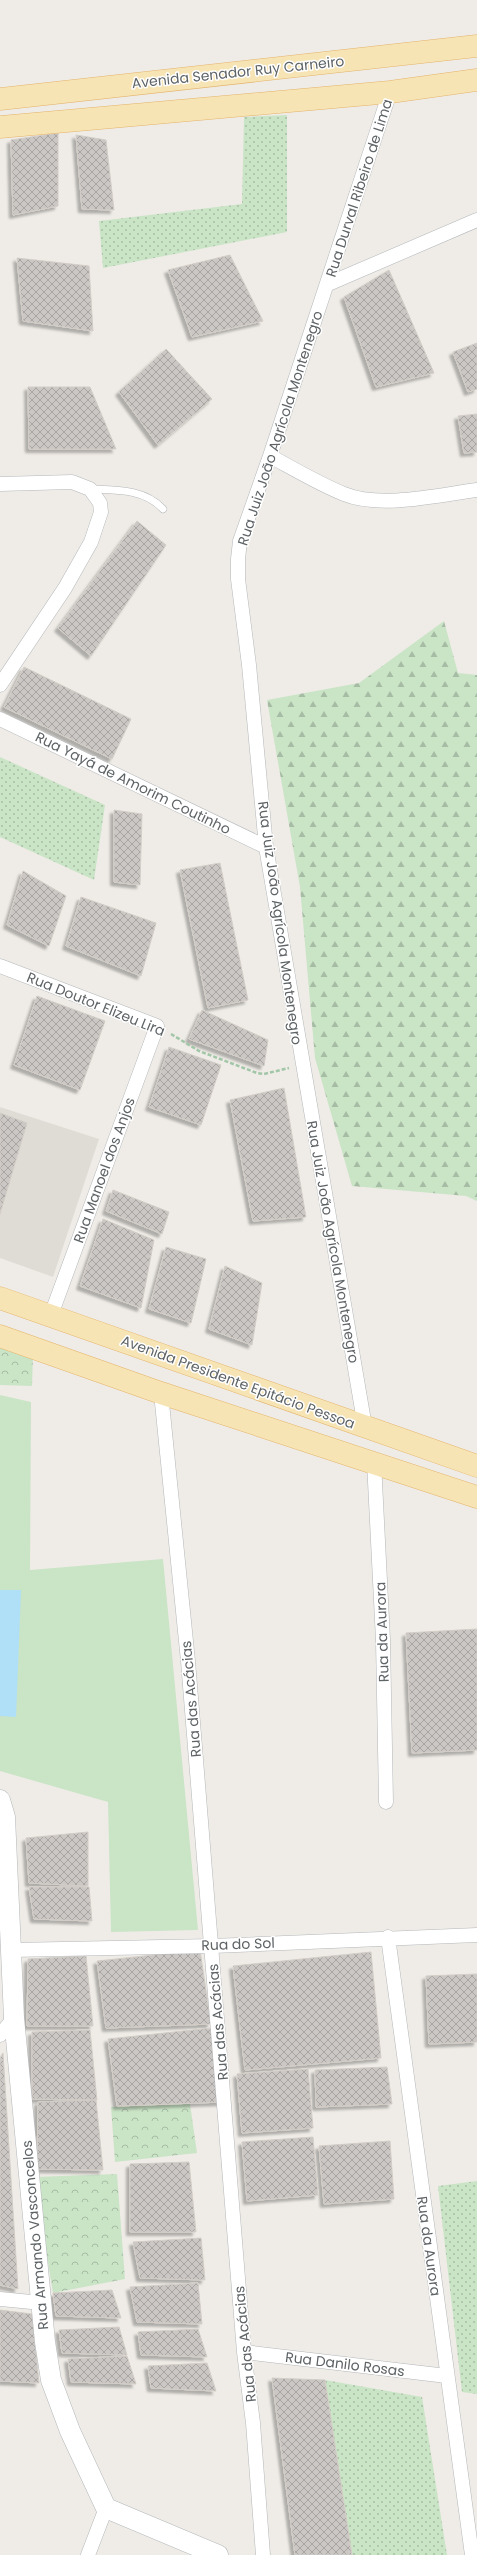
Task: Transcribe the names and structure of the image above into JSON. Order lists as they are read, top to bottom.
{
  "streets": {
    "main road": ["Avenida Senador Ruy Carneiro", "Avenida Presidente Epitácio Pessoa"],
    "street": [
      "Rua Durval Ribeiro de Lima",
      "Rua Juiz João Agrícola Montenegro",
      "Rua Yayá de Amorim Coutinho",
      "Rua Doutor Elizeu Lira",
      "Rua Manoel dos Anjos",
      "Rua da Aurora",
      "Rua das Acácias",
      "Rua do Sol",
      "Rua Armando Vasconcelos",
      "Rua Danilo Rosas"
    ]
  },
  "crossings": [
    ["Rua Durval Ribeiro de Lima", "Rua Juiz João Agrícola Montenegro"],
    ["Rua Juiz João Agrícola Montenegro", "Rua Yayá de Amorim Coutinho"],
    ["Rua Juiz João Agrícola Montenegro", "Rua Doutor Elizeu Lira"],
    ["Rua Juiz João Agrícola Montenegro", "Avenida Presidente Epitácio Pessoa"],
    ["Rua Doutor Elizeu Lira", "Rua Manoel dos Anjos"],
    ["Rua Manoel dos Anjos", "Avenida Presidente Epitácio Pessoa"],
    ["Rua da Aurora", "Rua do Sol"],
    ["Rua da Aurora", "Rua Danilo Rosas"],
    ["Rua das Acácias", "Rua do Sol"],
    ["Rua das Acácias", "Rua Danilo Rosas"],
    ["Rua do Sol", "Rua Armando Vasconcelos"]
  ]
}
